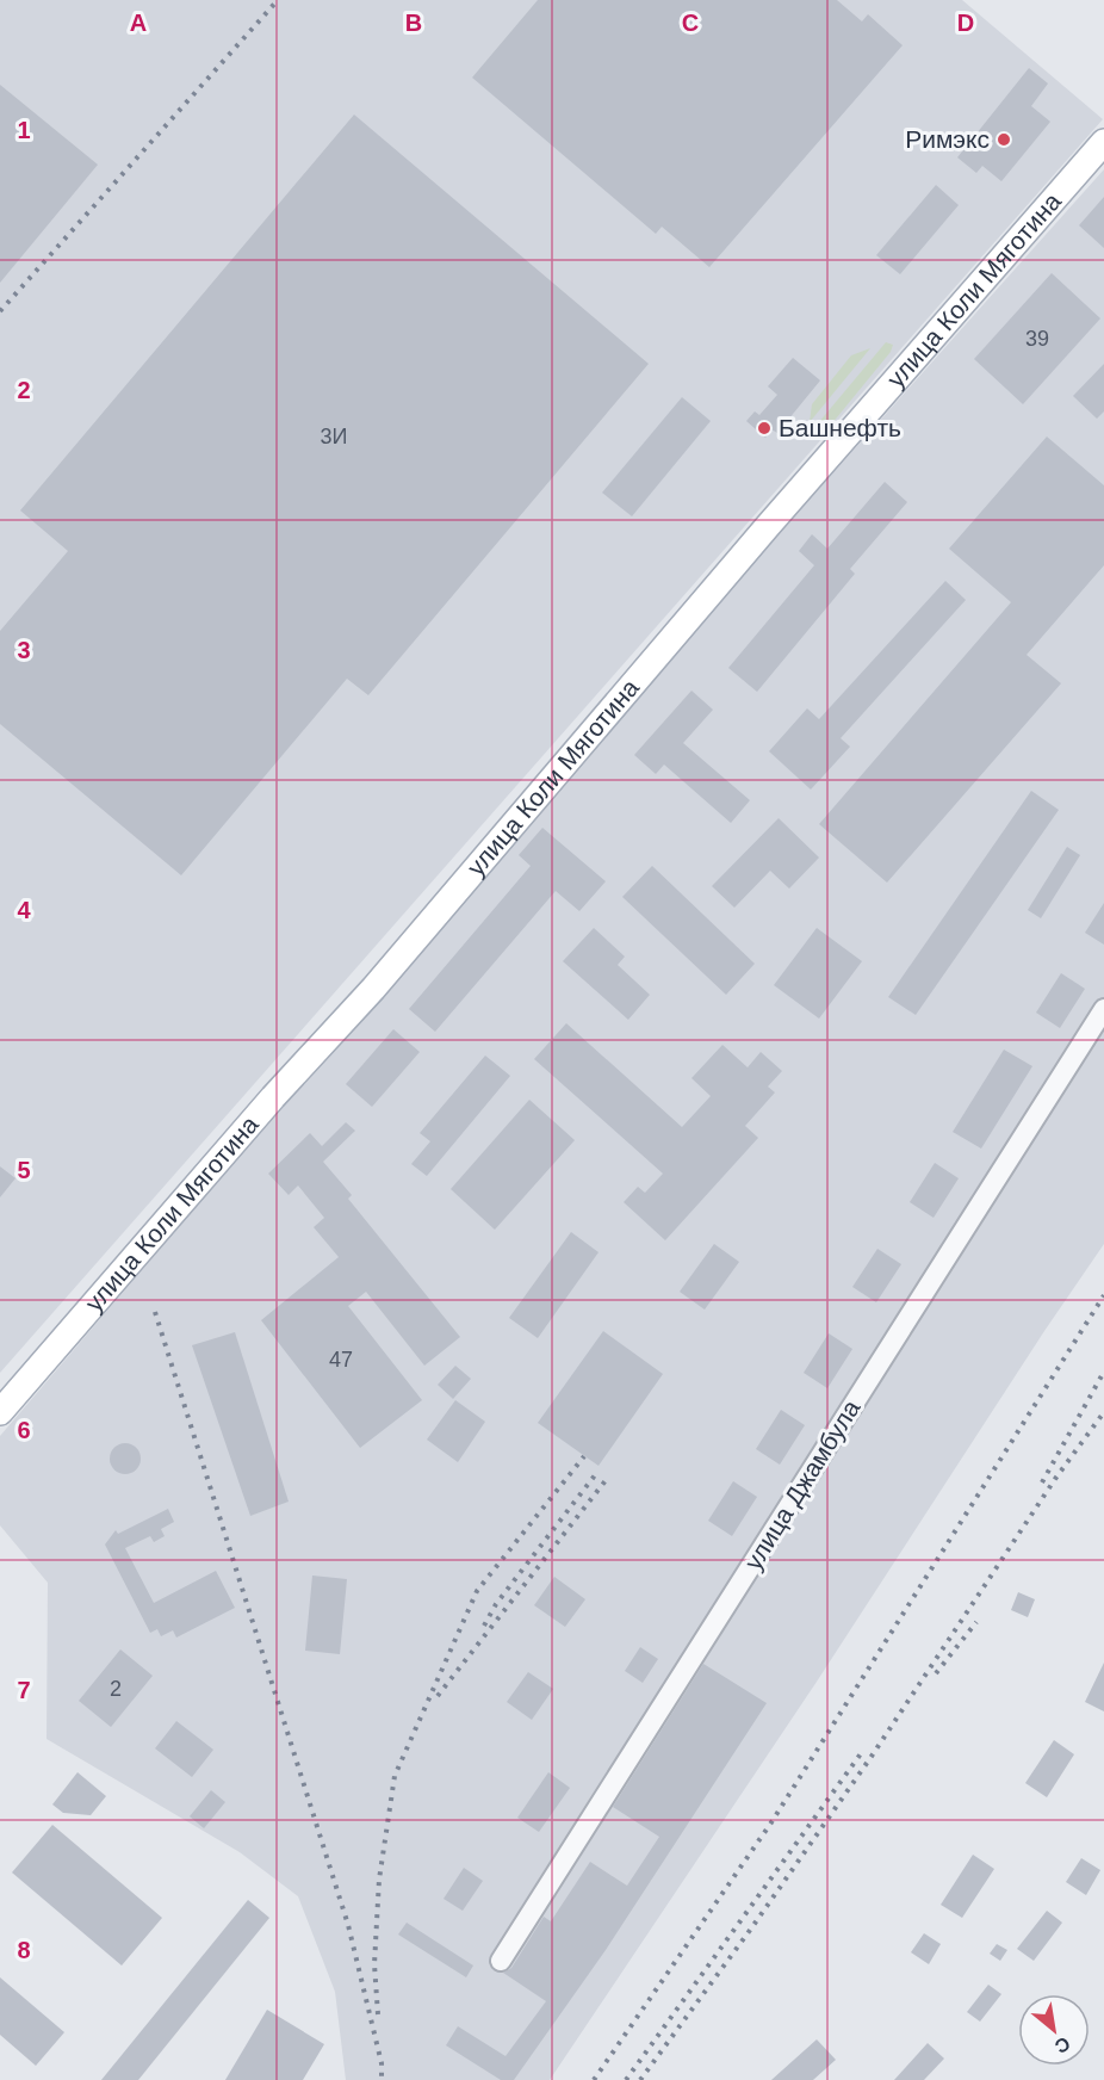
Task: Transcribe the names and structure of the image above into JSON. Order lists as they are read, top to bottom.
{
  "streets": {
    "main road": ["улица Коли Мяготина"],
    "street": ["улица Джамбула"]
  },
  "places": ["Римэкс", "Башнефть"],
  "house_numbers": [
    "39",
    "3И",
    "47",
    "2"
  ],
  "north": "bottom right",
  "grid": {
    "columns": [
      "A",
      "B",
      "C",
      "D"
    ],
    "rows": [
      "1",
      "2",
      "3",
      "4",
      "5",
      "6",
      "7",
      "8"
    ]
  }
}
